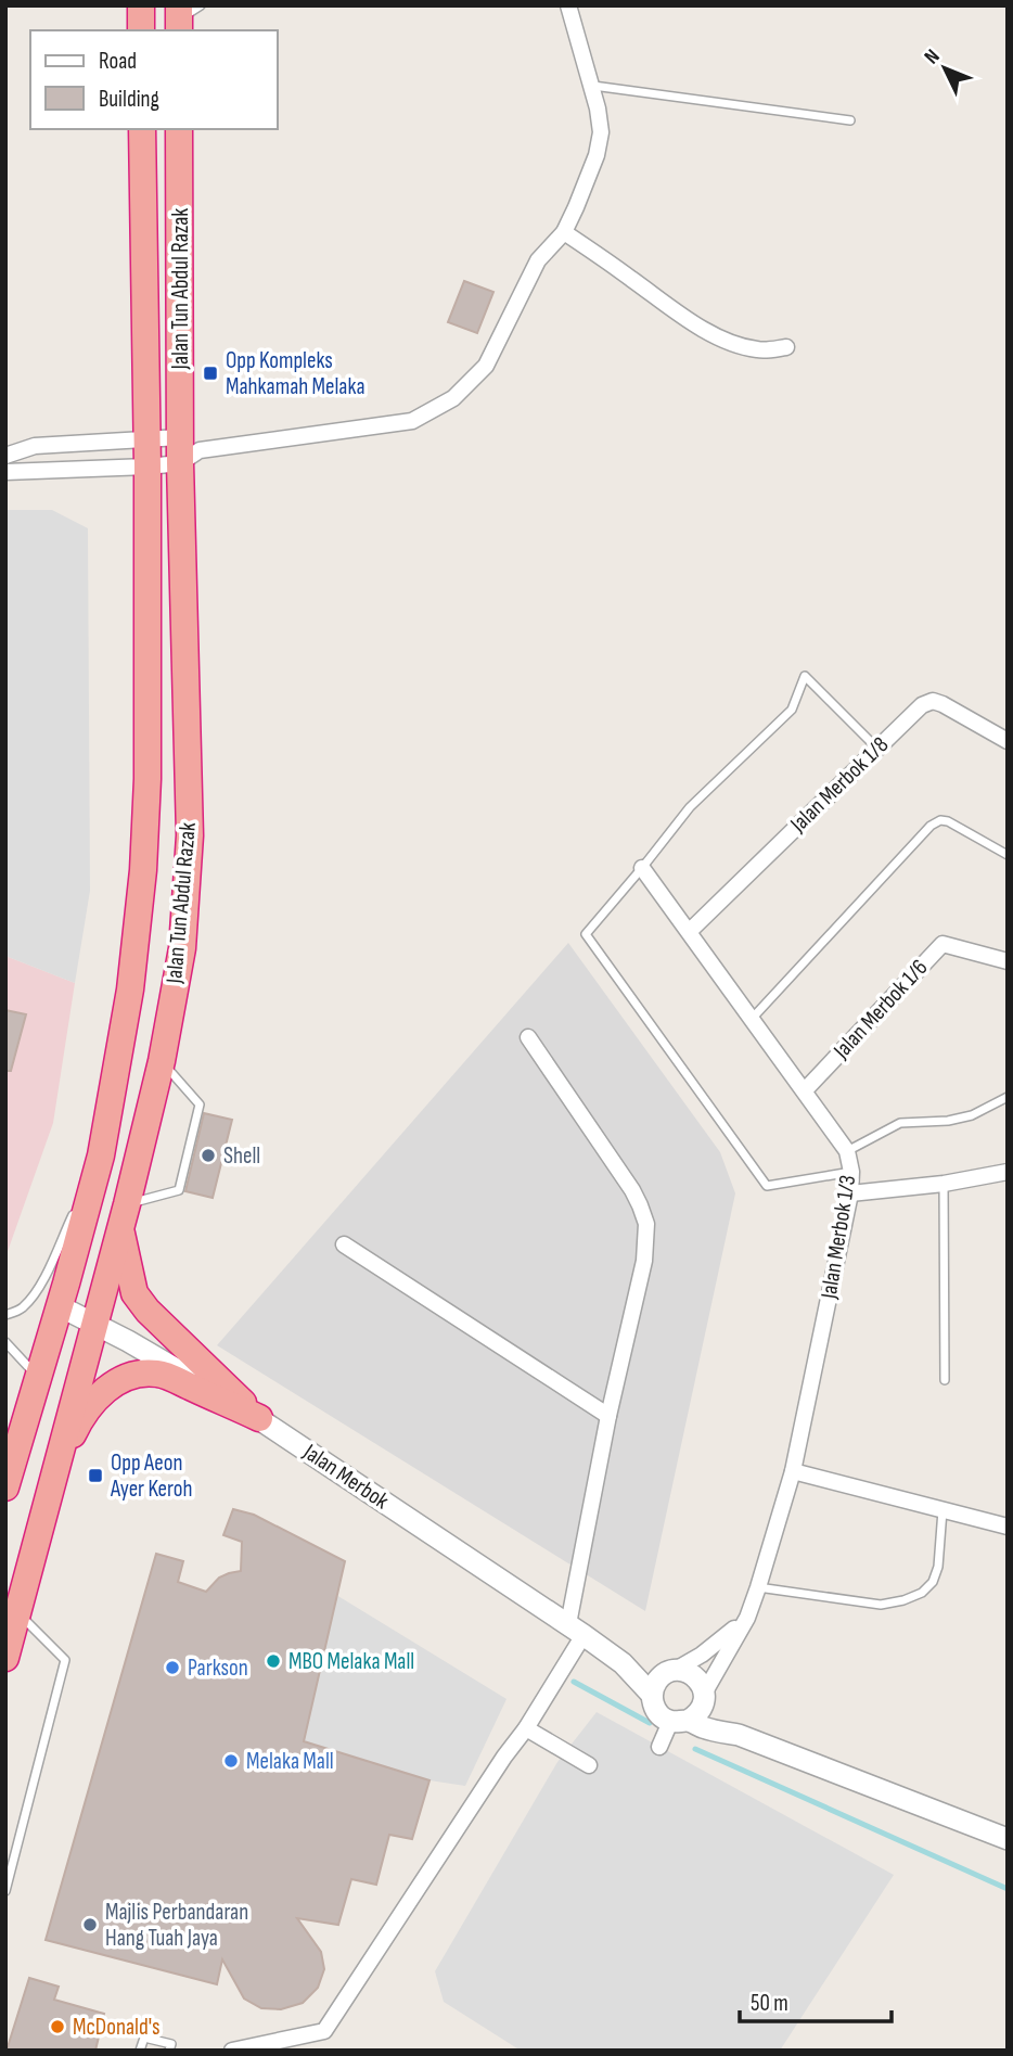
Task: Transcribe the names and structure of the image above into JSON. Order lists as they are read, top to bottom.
{
  "streets": {
    "highway": ["Jalan Tun Abdul Razak"],
    "street": [
      "Jalan Merbok 1/8",
      "Jalan Merbok 1/6",
      "Jalan Merbok 1/3",
      "Jalan Merbok"
    ]
  },
  "crossings": [
    ["Jalan Tun Abdul Razak", "Jalan Merbok"],
    ["Jalan Merbok 1/8", "Jalan Merbok 1/3"],
    ["Jalan Merbok 1/6", "Jalan Merbok 1/3"],
    ["Jalan Merbok 1/3", "Jalan Merbok"]
  ],
  "places": {
    "transit": ["Opp Kompleks Mahkamah Melaka", "Opp Aeon Ayer Keroh"],
    "other": [
      "Shell",
      "MBO Melaka Mall",
      "Parkson",
      "Melaka Mall",
      "Majlis Perbandaran Hang Tuah Jaya",
      "McDonald's"
    ]
  },
  "legend": ["Road", "Building"],
  "scale_bar": "50 m",
  "north": "top left"
}
